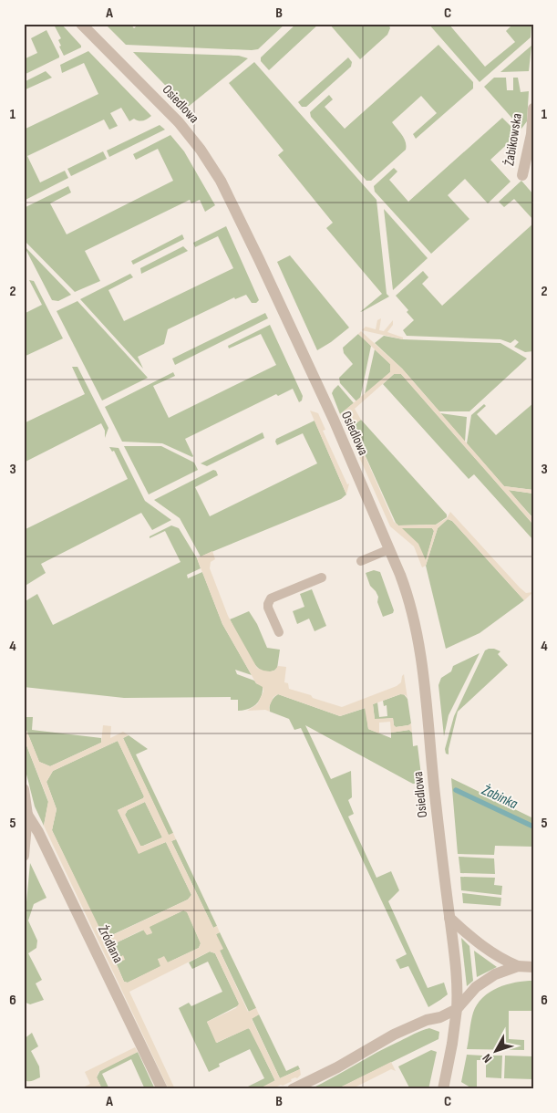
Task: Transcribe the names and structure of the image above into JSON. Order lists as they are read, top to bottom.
{
  "streets": {
    "street": ["Osiedlowa", "Żabikowska", "Źródlana"]
  },
  "water": ["Żabinka"],
  "north": "bottom left",
  "grid": {
    "columns": ["A", "B", "C"],
    "rows": [
      "1",
      "2",
      "3",
      "4",
      "5",
      "6"
    ]
  }
}
